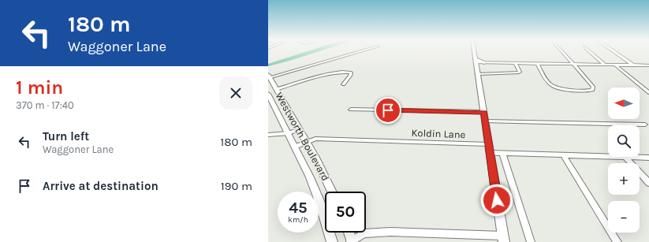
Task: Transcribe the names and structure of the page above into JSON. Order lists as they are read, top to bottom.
{
  "streets": {
    "main road": ["Westworth Boulevard"],
    "street": ["Koldin Lane"]
  },
  "crossings": [
    ["Koldin Lane", "Westworth Boulevard"]
  ],
  "north": "left",
  "page": {
    "turn": ["180 m", "Waggoner Lane"],
    "heading": ["1 min", "370 m · 17:40"],
    "map_buttons": ["+", "−"],
    "list": [
      {
        "name": "Turn left",
        "note": "Waggoner Lane",
        "value": "180 m"
      },
      {
        "name": "Arrive at destination",
        "value": "190 m"
      }
    ],
    "speed": "45 km/h",
    "limit": "50"
  }
}
